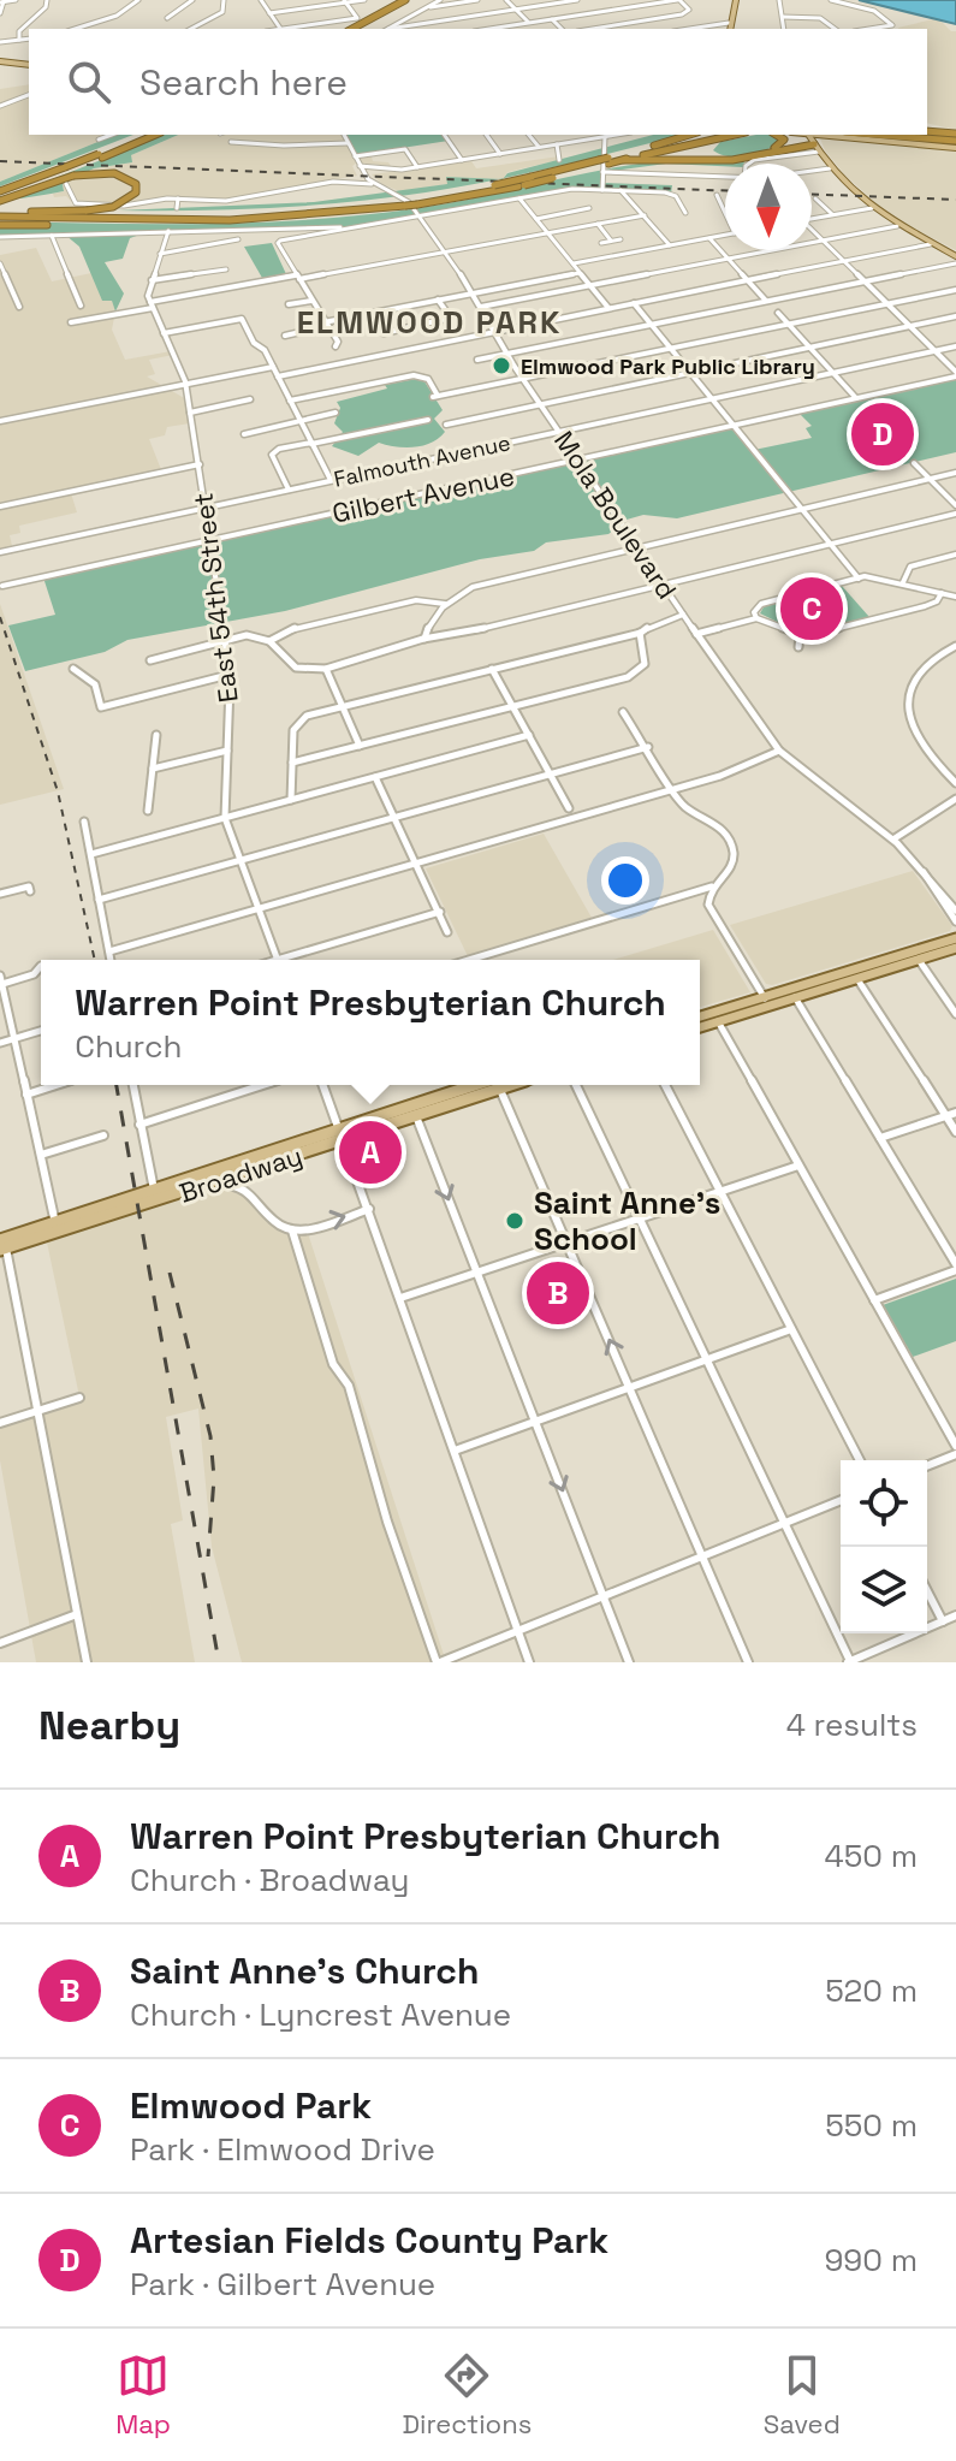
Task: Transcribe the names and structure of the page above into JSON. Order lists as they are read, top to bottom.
{
  "streets": {
    "main road": ["Broadway"],
    "street": [
      "Falmouth Avenue",
      "Gilbert Avenue",
      "Mola Boulevard",
      "East 54th Street"
    ]
  },
  "crossings": [
    ["Falmouth Avenue", "Mola Boulevard"],
    ["Falmouth Avenue", "East 54th Street"],
    ["Gilbert Avenue", "Mola Boulevard"],
    ["Gilbert Avenue", "East 54th Street"]
  ],
  "districts": ["ELMWOOD PARK"],
  "places": ["Elmwood Park Public Library", "Saint Anne's School"],
  "north": "bottom",
  "page": {
    "search": "Search here",
    "pins": [
      "D",
      "C",
      "A",
      "B"
    ],
    "popup": ["Warren Point Presbyterian Church", "Church"],
    "heading": ["Nearby", "4 results"],
    "list": [
      {
        "mark": "A",
        "name": "Warren Point Presbyterian Church",
        "note": "Church · Broadway",
        "value": "450 m"
      },
      {
        "mark": "B",
        "name": "Saint Anne's Church",
        "note": "Church · Lyncrest Avenue",
        "value": "520 m"
      },
      {
        "mark": "C",
        "name": "Elmwood Park",
        "note": "Park · Elmwood Drive",
        "value": "550 m"
      },
      {
        "mark": "D",
        "name": "Artesian Fields County Park",
        "note": "Park · Gilbert Avenue",
        "value": "990 m"
      }
    ],
    "nav": ["Map", "Directions", "Saved"]
  }
}
